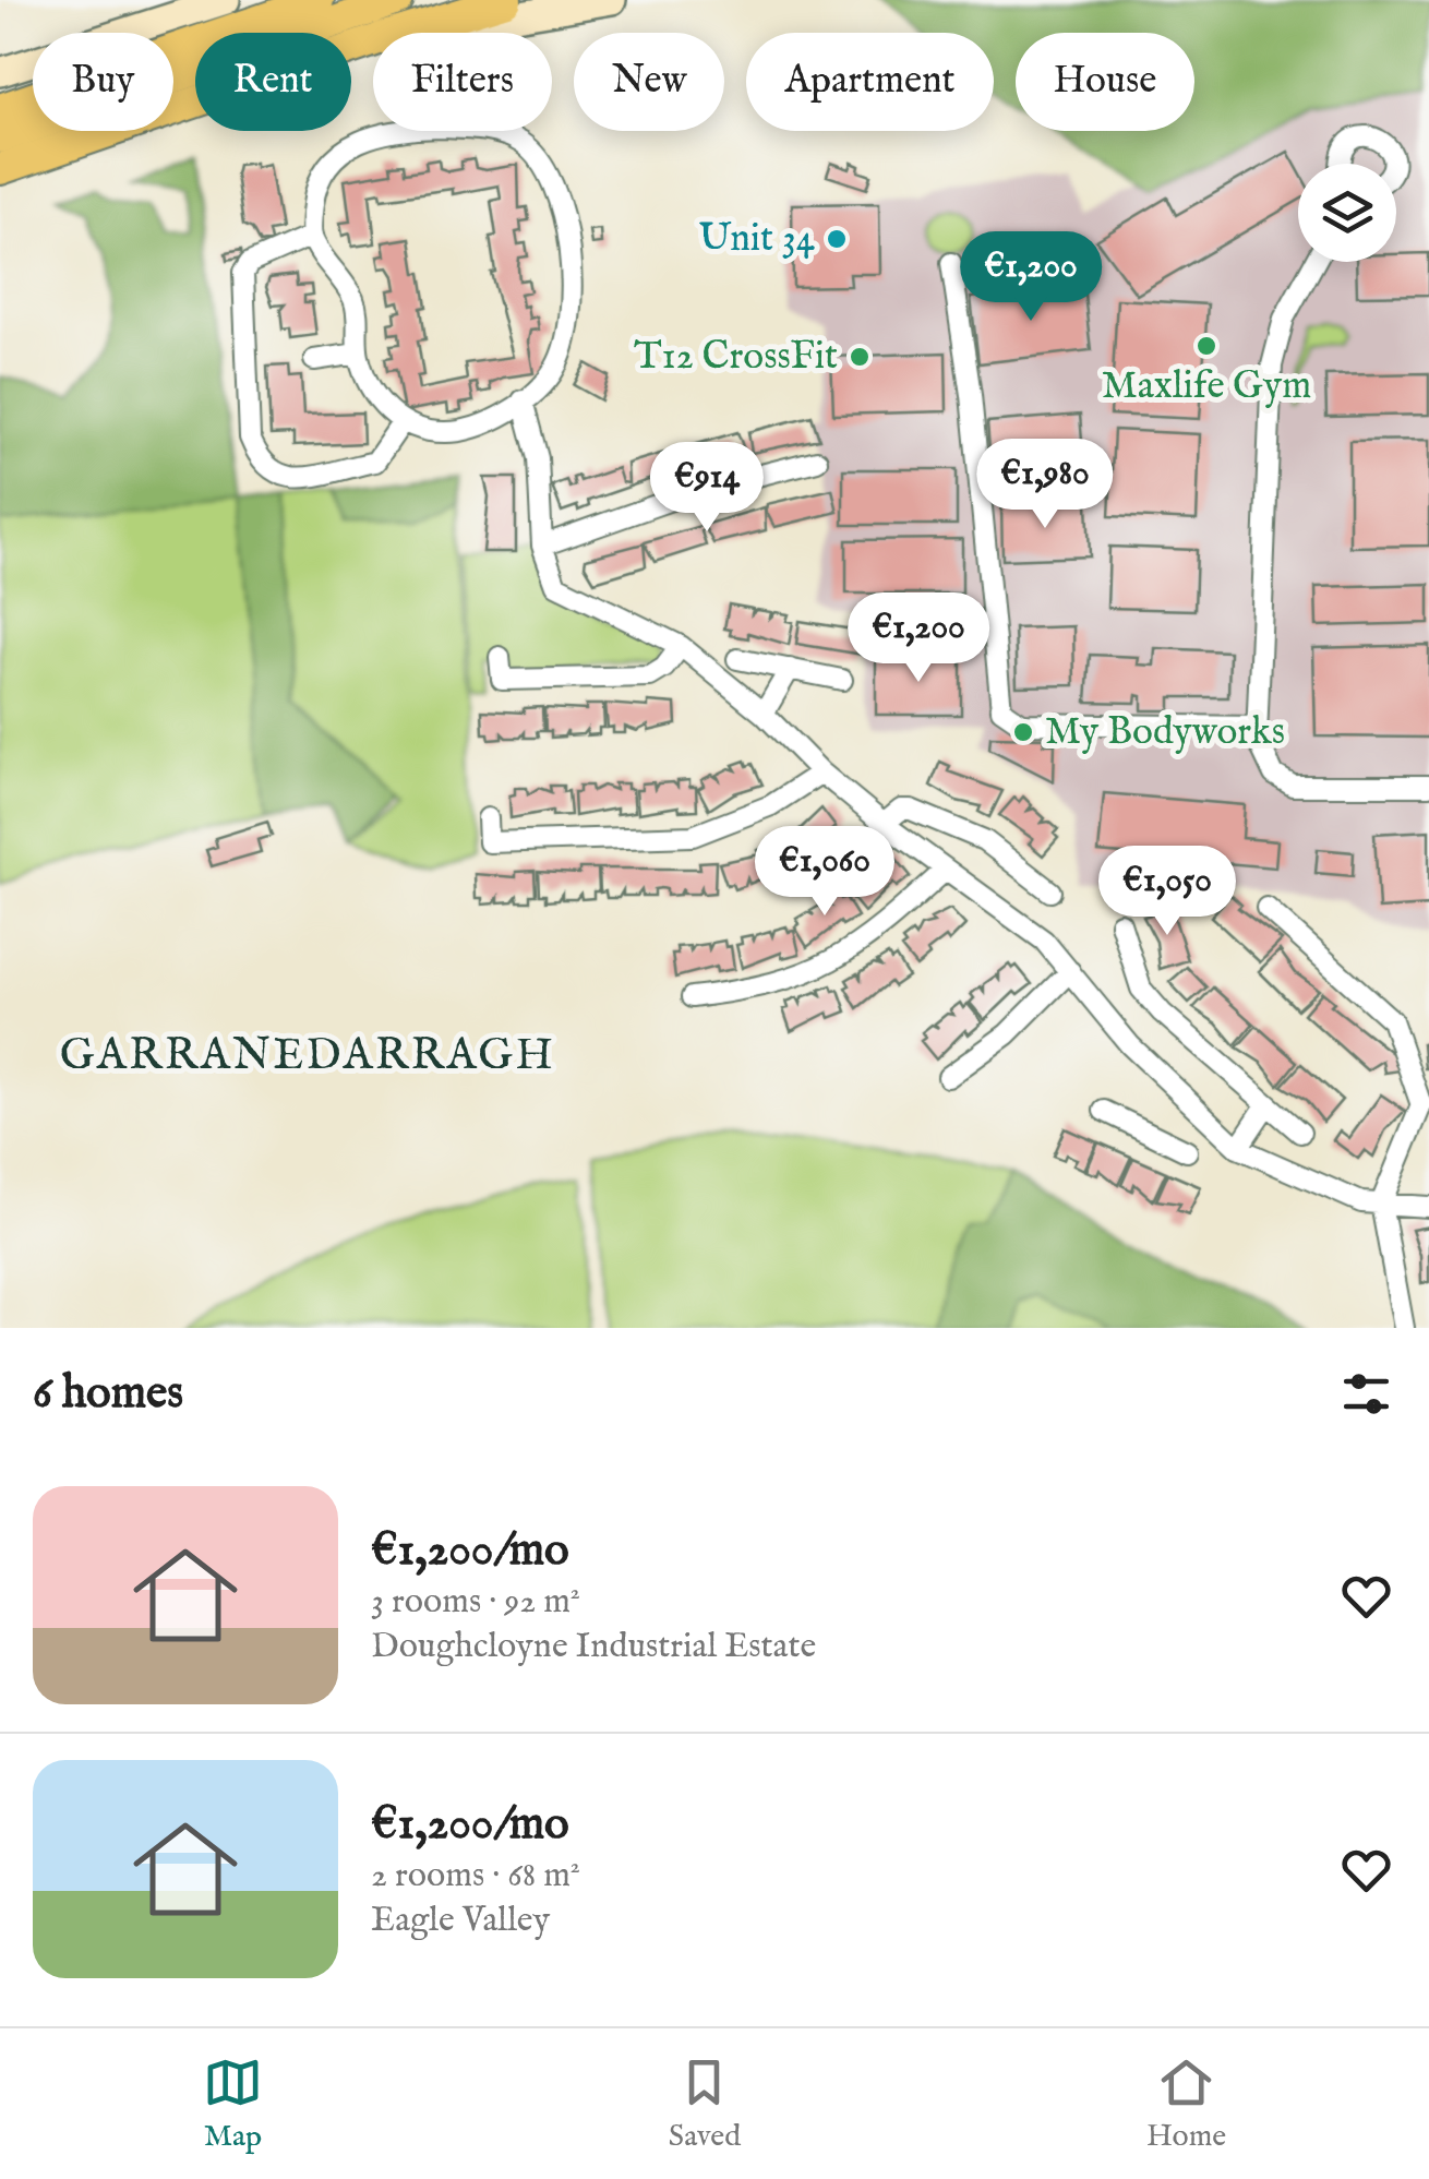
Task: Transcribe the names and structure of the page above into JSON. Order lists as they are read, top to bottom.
{
  "districts": ["GARRANEDARRAGH"],
  "places": [
    "Unit 34",
    "Maxlife Gym",
    "T12 CrossFit",
    "My Bodyworks"
  ],
  "page": {
    "chip": [
      "Buy",
      "Rent",
      "Filters",
      "New",
      "Apartment",
      "House"
    ],
    "price": [
      "€1,200",
      "€1,980",
      "€914",
      "€1,200",
      "€1,060",
      "€1,050"
    ],
    "heading": "6 homes",
    "list": [
      {
        "name": "€1,200/mo",
        "note": "3 rooms · 92 m² · Doughcloyne Industrial Estate"
      },
      {
        "name": "€1,200/mo",
        "note": "2 rooms · 68 m² · Eagle Valley"
      }
    ],
    "tabs": ["Map", "Saved", "Home"]
  }
}
